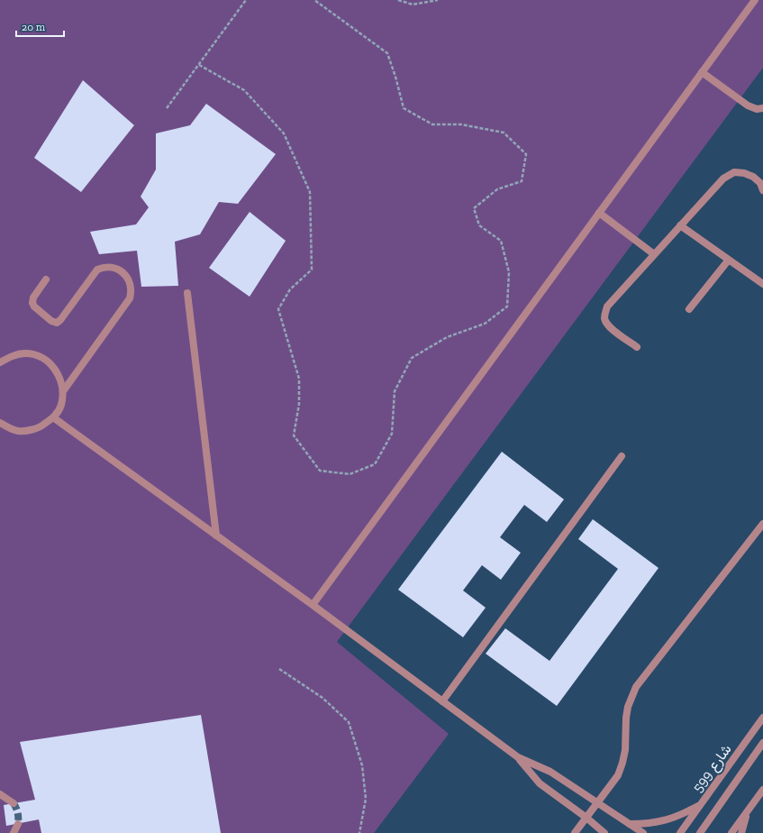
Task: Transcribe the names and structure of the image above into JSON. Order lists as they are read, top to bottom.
{
  "streets": {
    "street": ["شارع 599"]
  },
  "scale_bar": "20 m"
}
